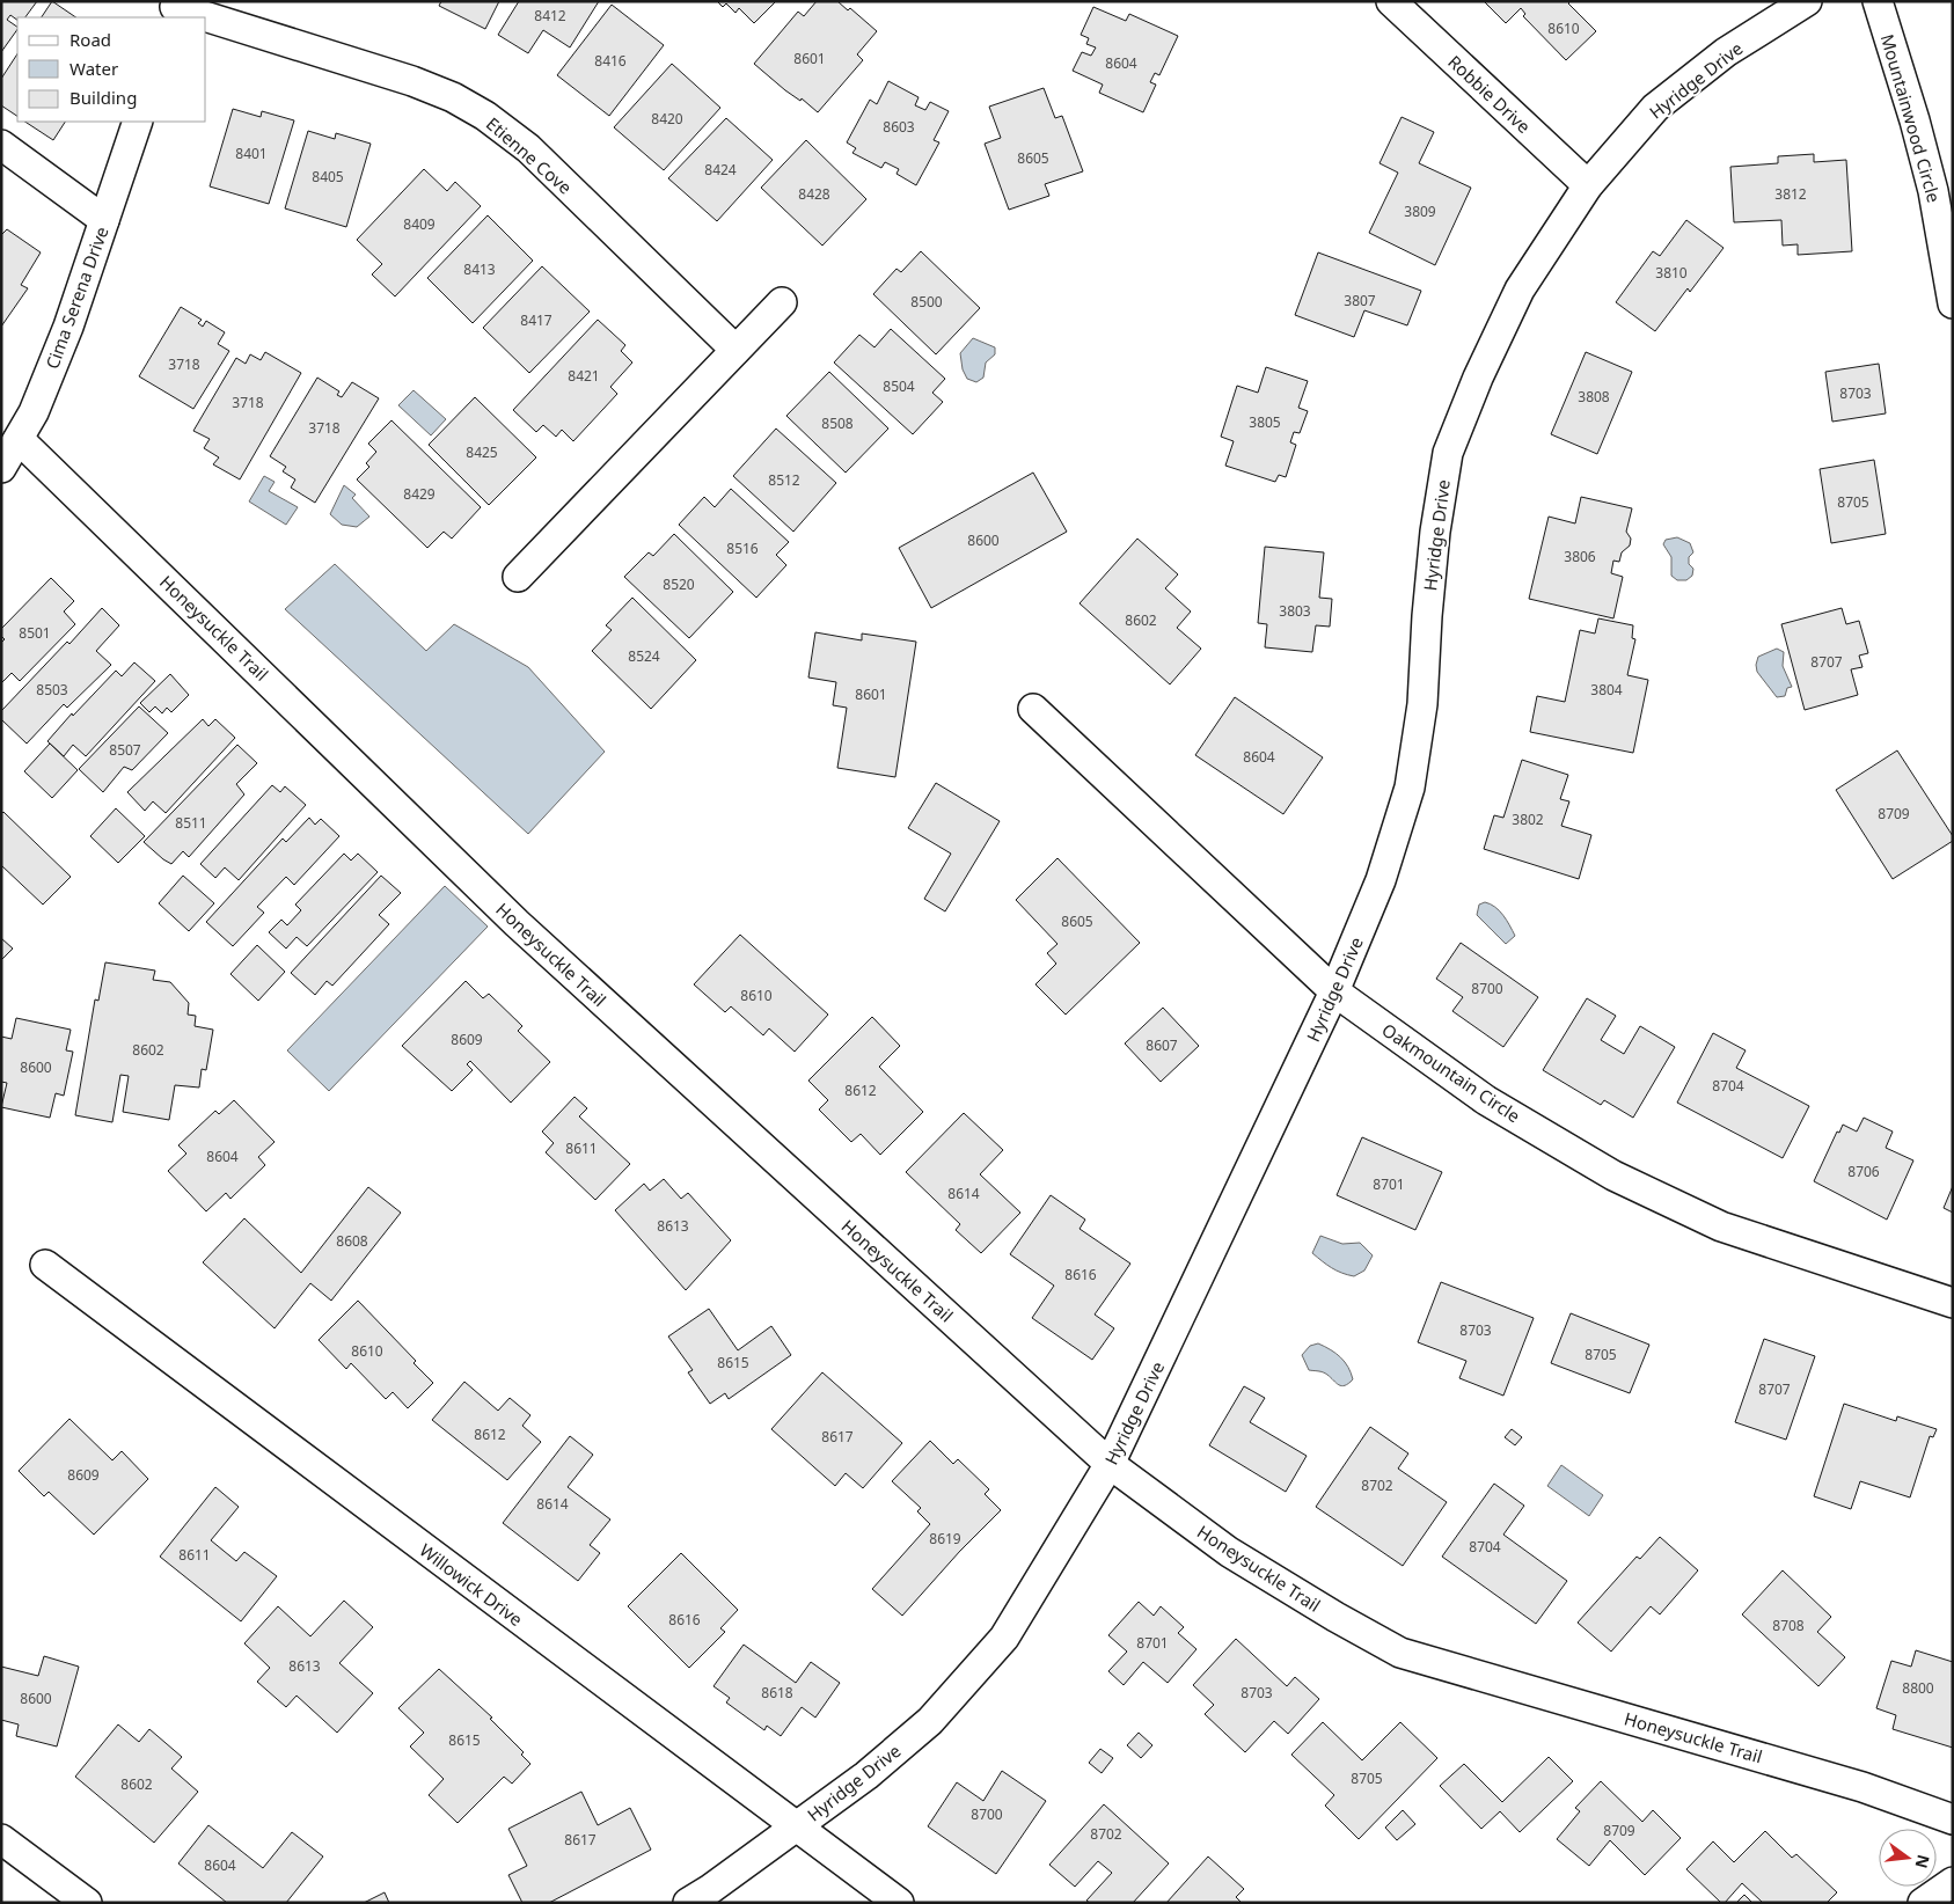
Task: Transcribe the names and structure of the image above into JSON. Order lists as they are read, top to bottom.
{
  "streets": {
    "street": [
      "Hyridge Drive",
      "Robbie Drive",
      "Mountainwood Circle",
      "Etienne Cove",
      "Cima Serena Drive",
      "Honeysuckle Trail",
      "Oakmountain Circle",
      "Willowick Drive"
    ]
  },
  "crossings": [
    ["Hyridge Drive", "Robbie Drive"],
    ["Hyridge Drive", "Honeysuckle Trail"],
    ["Hyridge Drive", "Oakmountain Circle"],
    ["Hyridge Drive", "Willowick Drive"],
    ["Cima Serena Drive", "Honeysuckle Trail"]
  ],
  "house_numbers": [
    "8412",
    "8610",
    "8601",
    "8416",
    "8604",
    "8420",
    "8603",
    "8401",
    "8605",
    "8424",
    "8405",
    "8428",
    "3812",
    "3809",
    "8409",
    "8413",
    "3810",
    "3807",
    "8500",
    "8417",
    "3718",
    "8421",
    "8504",
    "8703",
    "3808",
    "3718",
    "3805",
    "8508",
    "3718",
    "8425",
    "8512",
    "8429",
    "8705",
    "8600",
    "8516",
    "3806",
    "8520",
    "3803",
    "8602",
    "8501",
    "8524",
    "8707",
    "8503",
    "3804",
    "8601",
    "8507",
    "8604",
    "8709",
    "3802",
    "8511",
    "8605",
    "8700",
    "8610",
    "8609",
    "8607",
    "8602",
    "8600",
    "8704",
    "8612",
    "8611",
    "8604",
    "8706",
    "8701",
    "8614",
    "8613",
    "8608",
    "8616",
    "8703",
    "8610",
    "8705",
    "8615",
    "8707",
    "8612",
    "8617",
    "8609",
    "8702",
    "8614",
    "8619",
    "8704",
    "8611",
    "8616",
    "8708",
    "8701",
    "8613",
    "8800",
    "8618",
    "8703",
    "8600",
    "8615",
    "8705",
    "8602",
    "8700",
    "8709",
    "8702",
    "8617",
    "8604"
  ],
  "legend": ["Road", "Water", "Building"],
  "north": "right"
}
